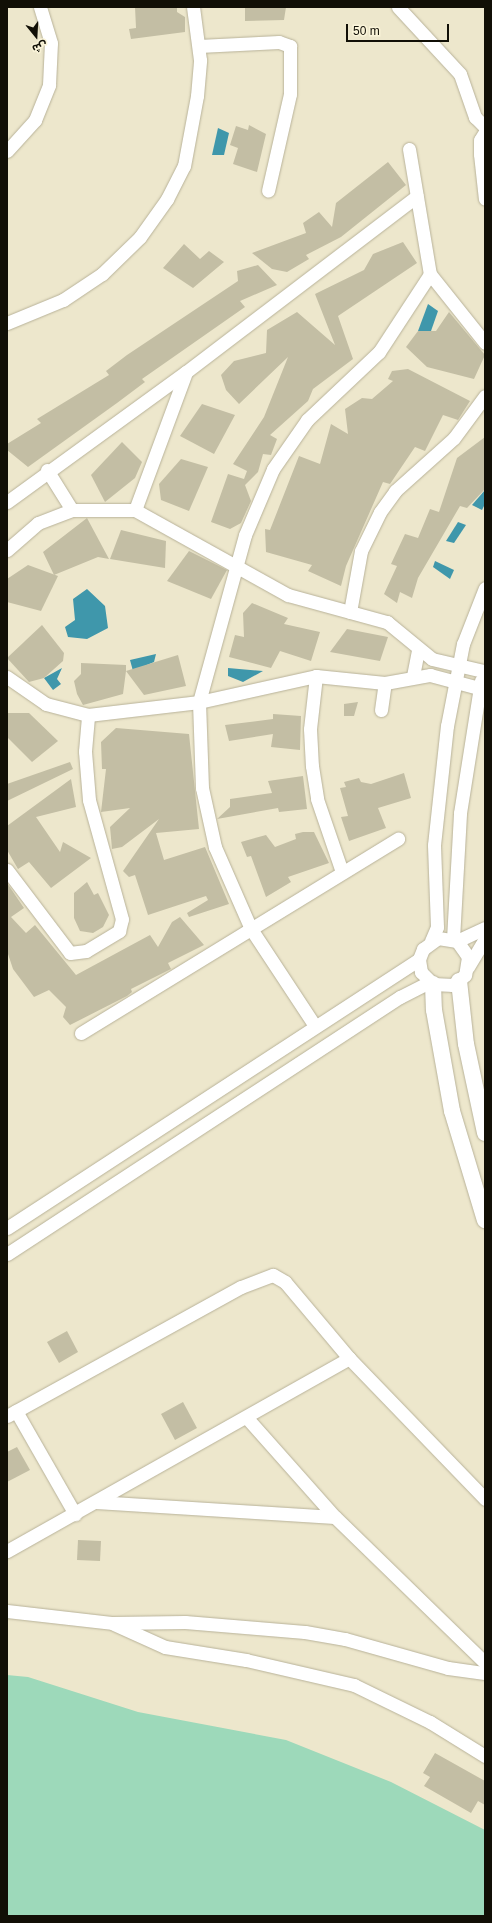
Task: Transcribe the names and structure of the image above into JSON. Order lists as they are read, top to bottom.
{
  "scale_bar": "50 m",
  "north": "bottom"
}
